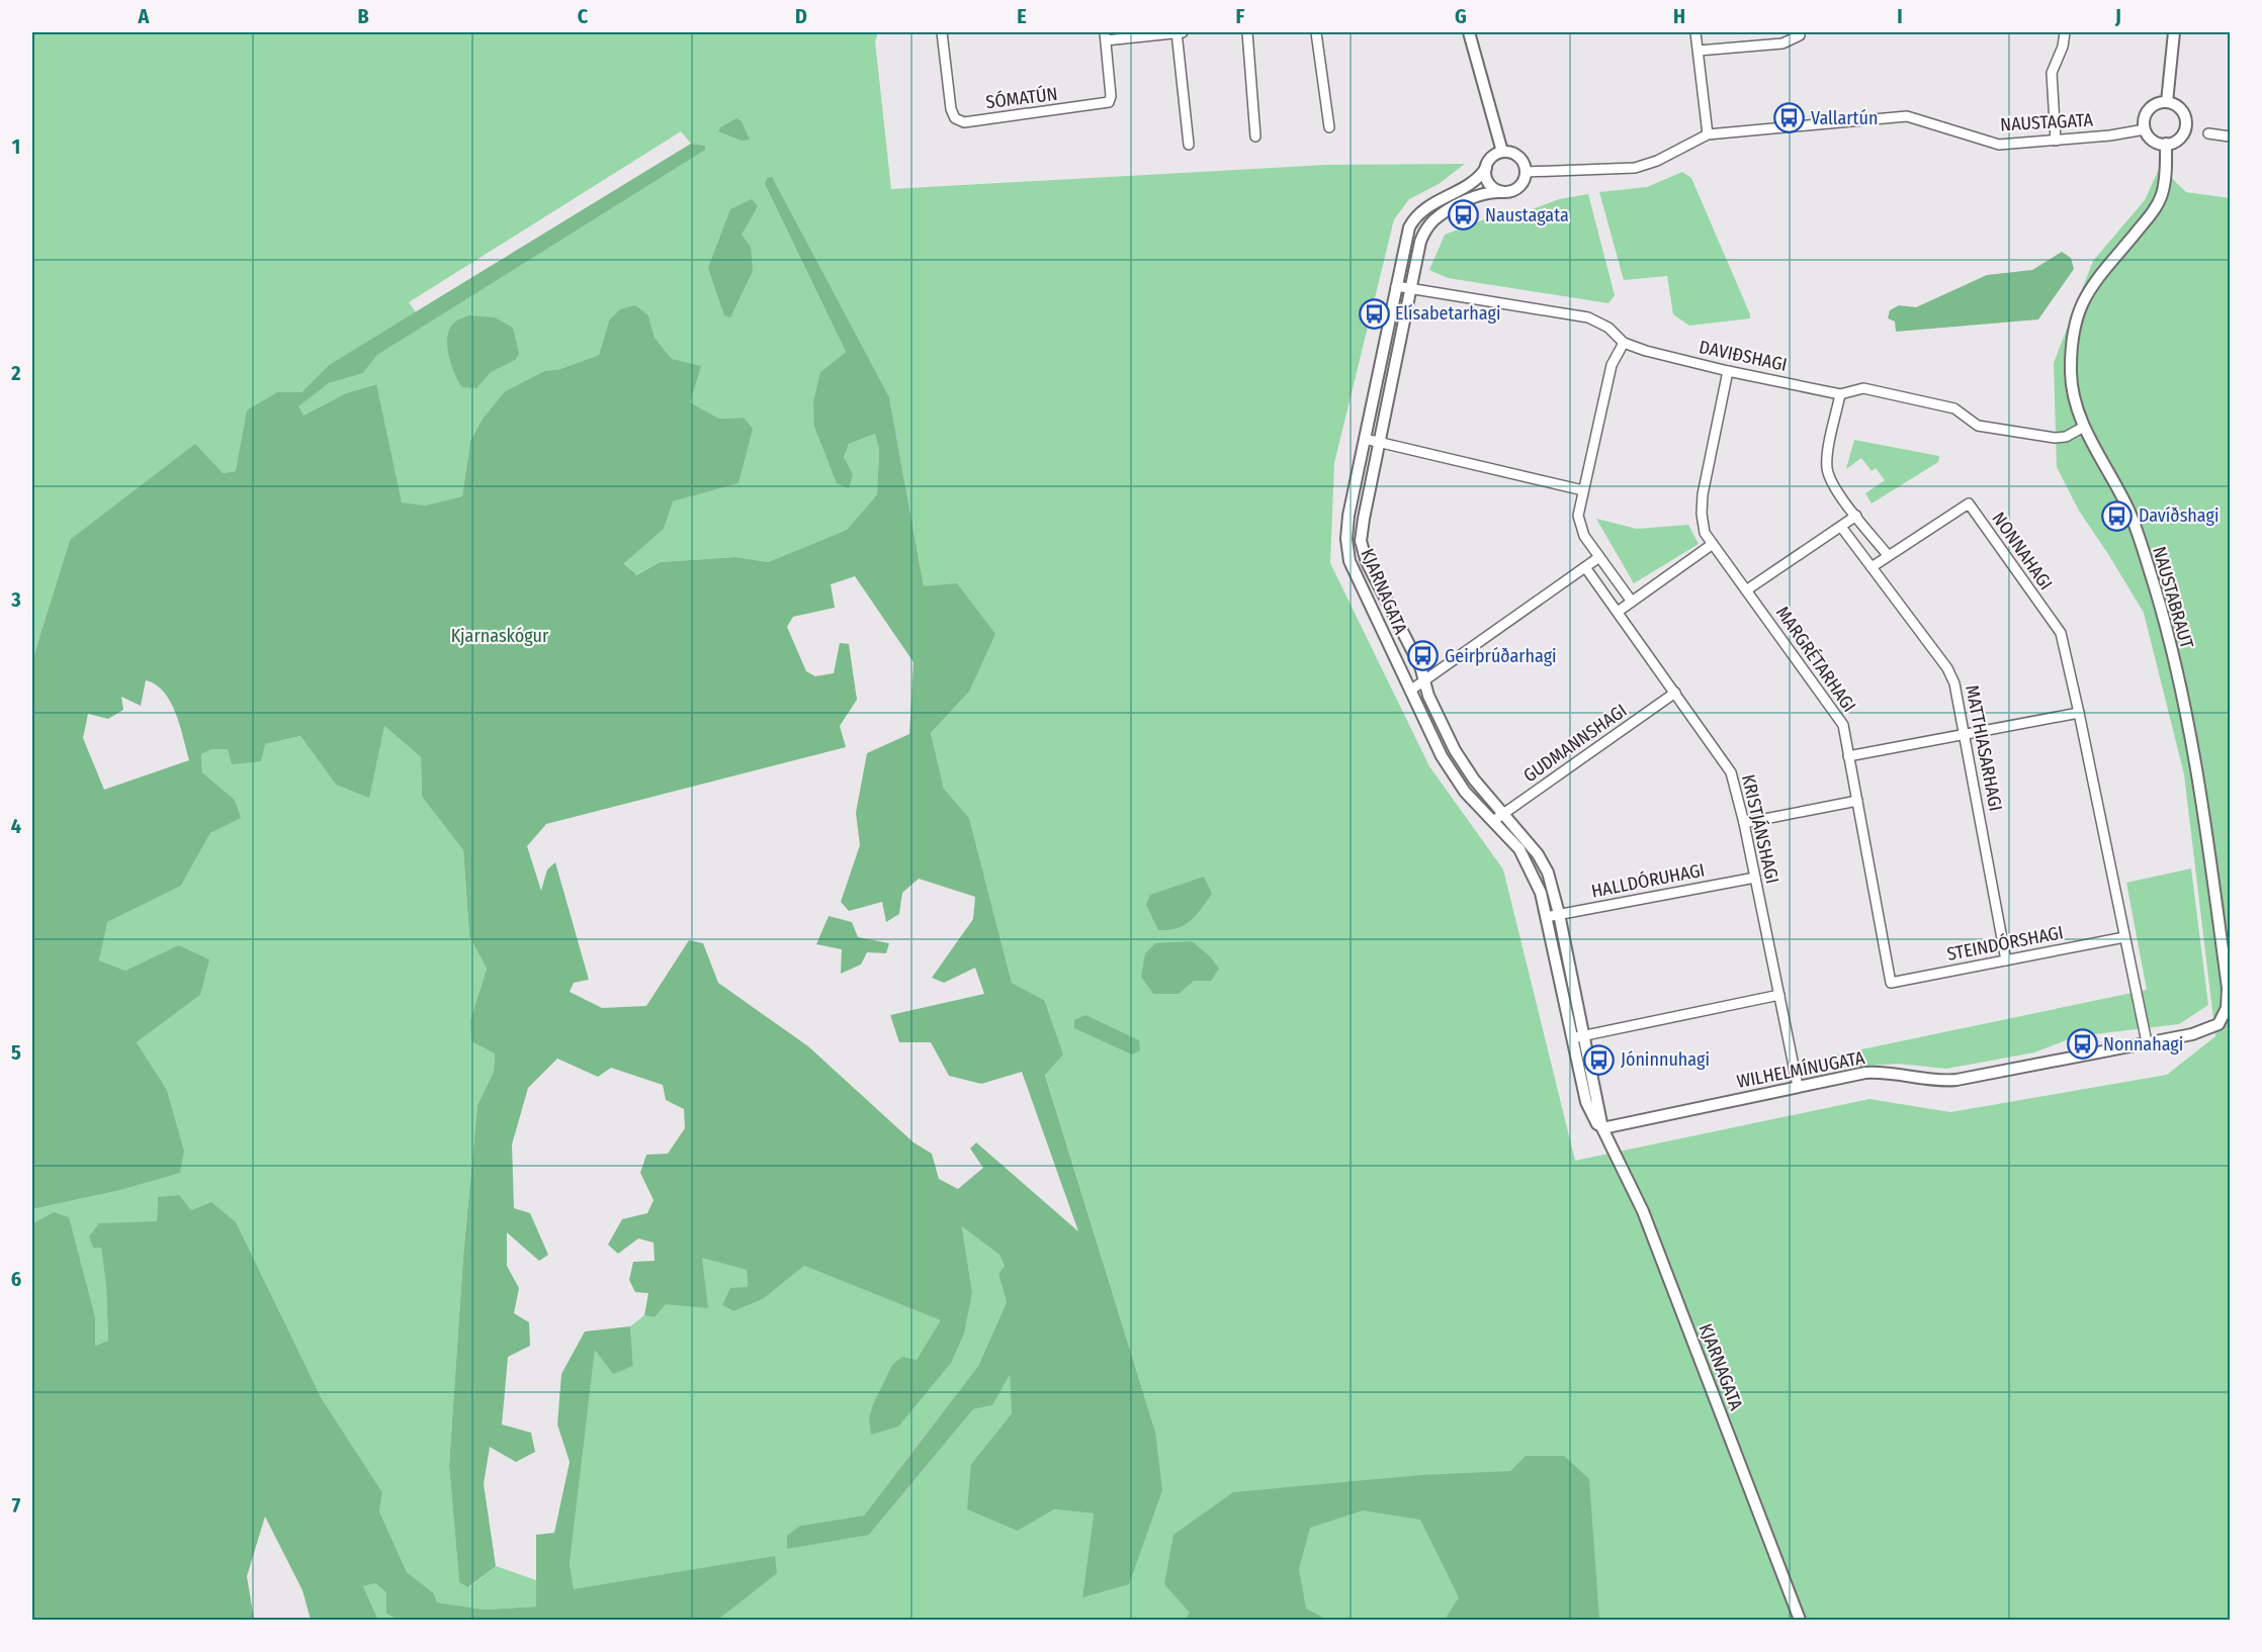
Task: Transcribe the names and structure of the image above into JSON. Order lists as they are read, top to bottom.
{
  "streets": {
    "street": [
      "SÓMATÚN",
      "NAUSTAGATA",
      "DAVIÐSHAGI",
      "NONNAHAGI",
      "KJARNAGATA",
      "NAUSTABRAUT",
      "MARGRÉTARHAGI",
      "GUDMANNSHAGI",
      "MATTHIASARHAGI",
      "KRISTJÁNSHAGI",
      "HALLDÓRUHAGI",
      "STEINDÓRSHAGI",
      "WILHELMÍNUGATA"
    ]
  },
  "crossings": [
    ["NAUSTAGATA", "KJARNAGATA"],
    ["NAUSTAGATA", "NAUSTABRAUT"],
    ["DAVIÐSHAGI", "KJARNAGATA"],
    ["DAVIÐSHAGI", "NAUSTABRAUT"],
    ["DAVIÐSHAGI", "MARGRÉTARHAGI"],
    ["NONNAHAGI", "STEINDÓRSHAGI"],
    ["NONNAHAGI", "WILHELMÍNUGATA"],
    ["KJARNAGATA", "GUDMANNSHAGI"],
    ["KJARNAGATA", "HALLDÓRUHAGI"],
    ["KJARNAGATA", "WILHELMÍNUGATA"],
    ["NAUSTABRAUT", "WILHELMÍNUGATA"],
    ["MARGRÉTARHAGI", "STEINDÓRSHAGI"],
    ["GUDMANNSHAGI", "KRISTJÁNSHAGI"],
    ["MATTHIASARHAGI", "STEINDÓRSHAGI"],
    ["KRISTJÁNSHAGI", "HALLDÓRUHAGI"],
    ["KRISTJÁNSHAGI", "WILHELMÍNUGATA"]
  ],
  "parks": ["Kjarnaskógur"],
  "places": {
    "bus stop": [
      "Vallartún",
      "Naustagata",
      "Elísabetarhagi",
      "Davíðshagi",
      "Geirþrúðarhagi",
      "Nonnahagi",
      "Jóninnuhagi"
    ]
  },
  "grid": {
    "columns": [
      "A",
      "B",
      "C",
      "D",
      "E",
      "F",
      "G",
      "H",
      "I",
      "J"
    ],
    "rows": [
      "1",
      "2",
      "3",
      "4",
      "5",
      "6",
      "7"
    ]
  }
}
